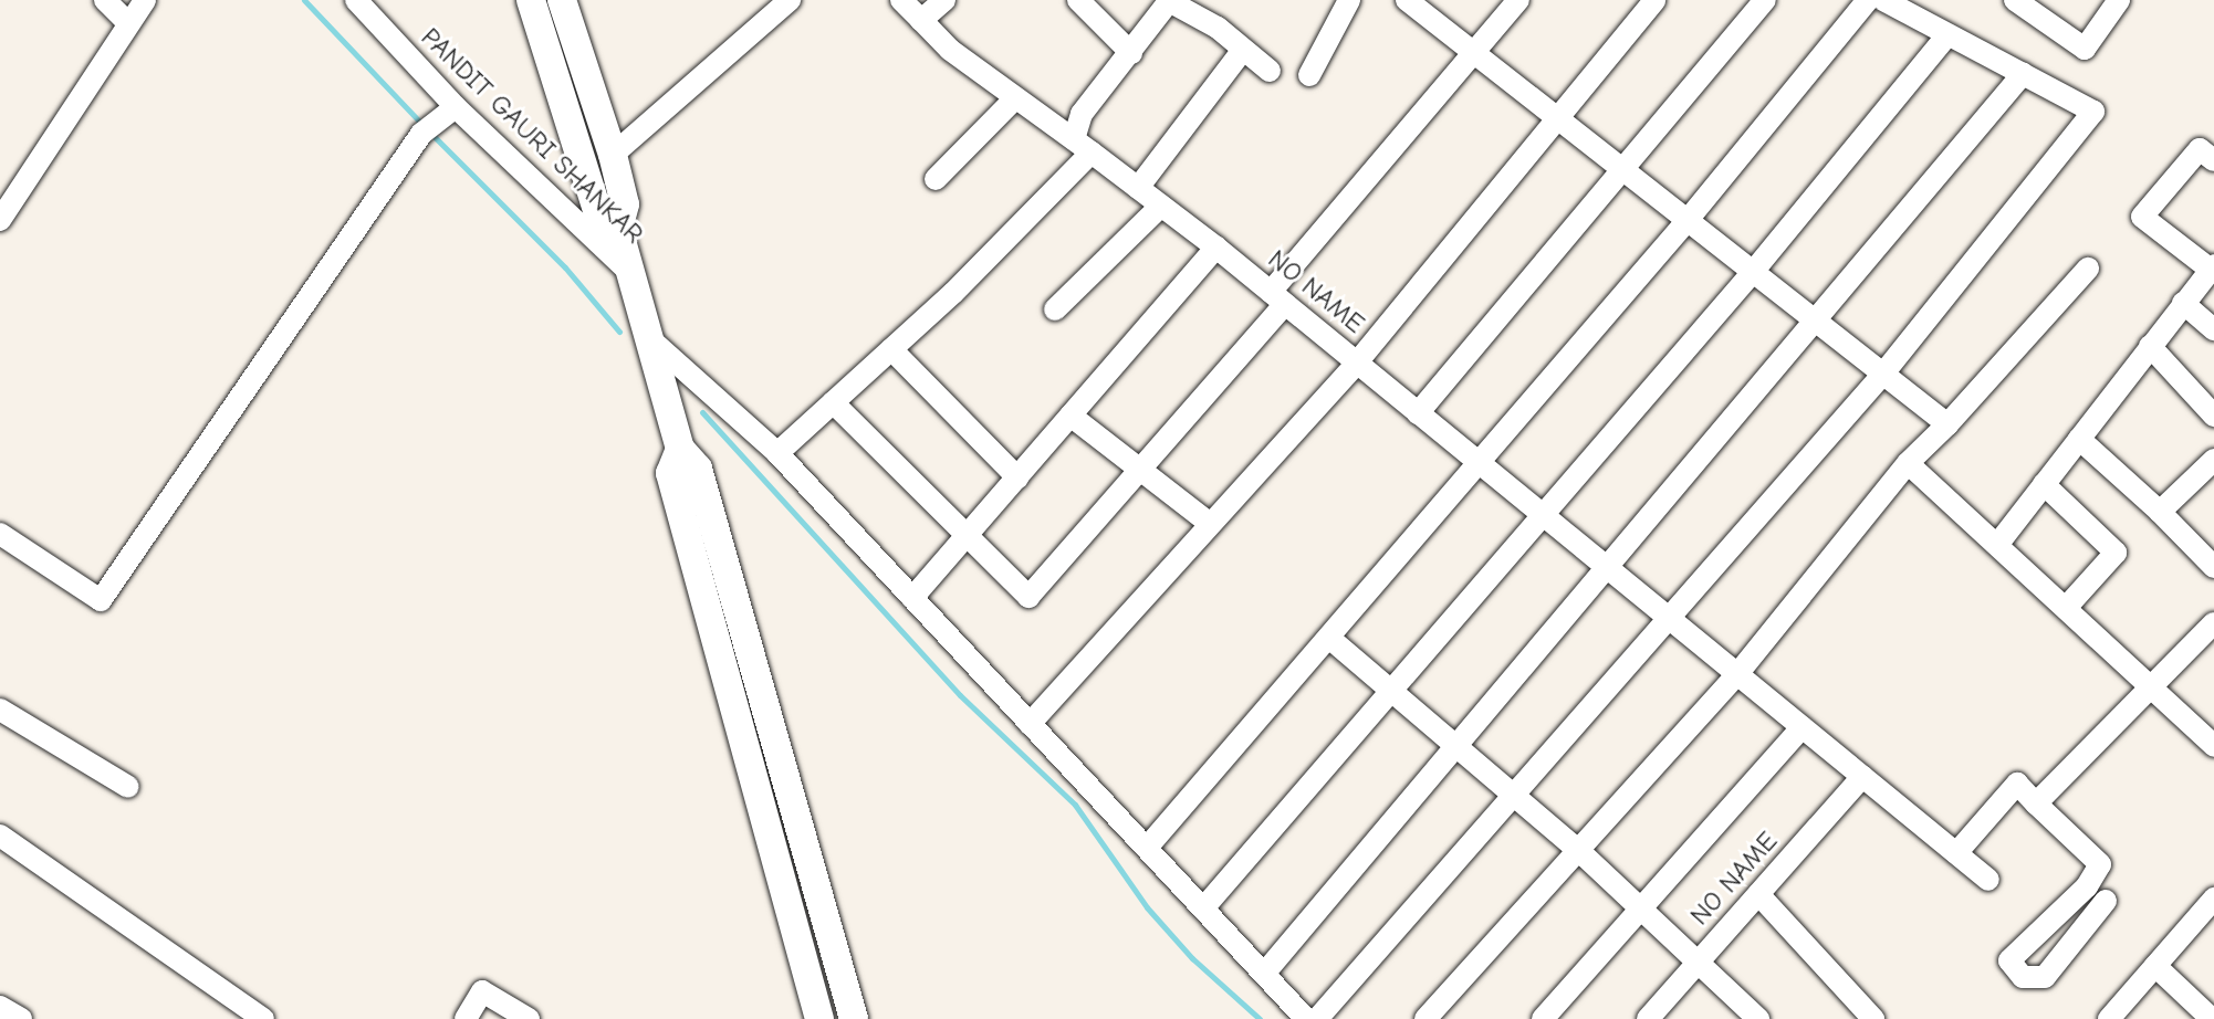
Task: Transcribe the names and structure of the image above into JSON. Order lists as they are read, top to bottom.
{
  "streets": {
    "street": ["PANDIT GAURI SHANKAR", "NO NAME"]
  }
}
